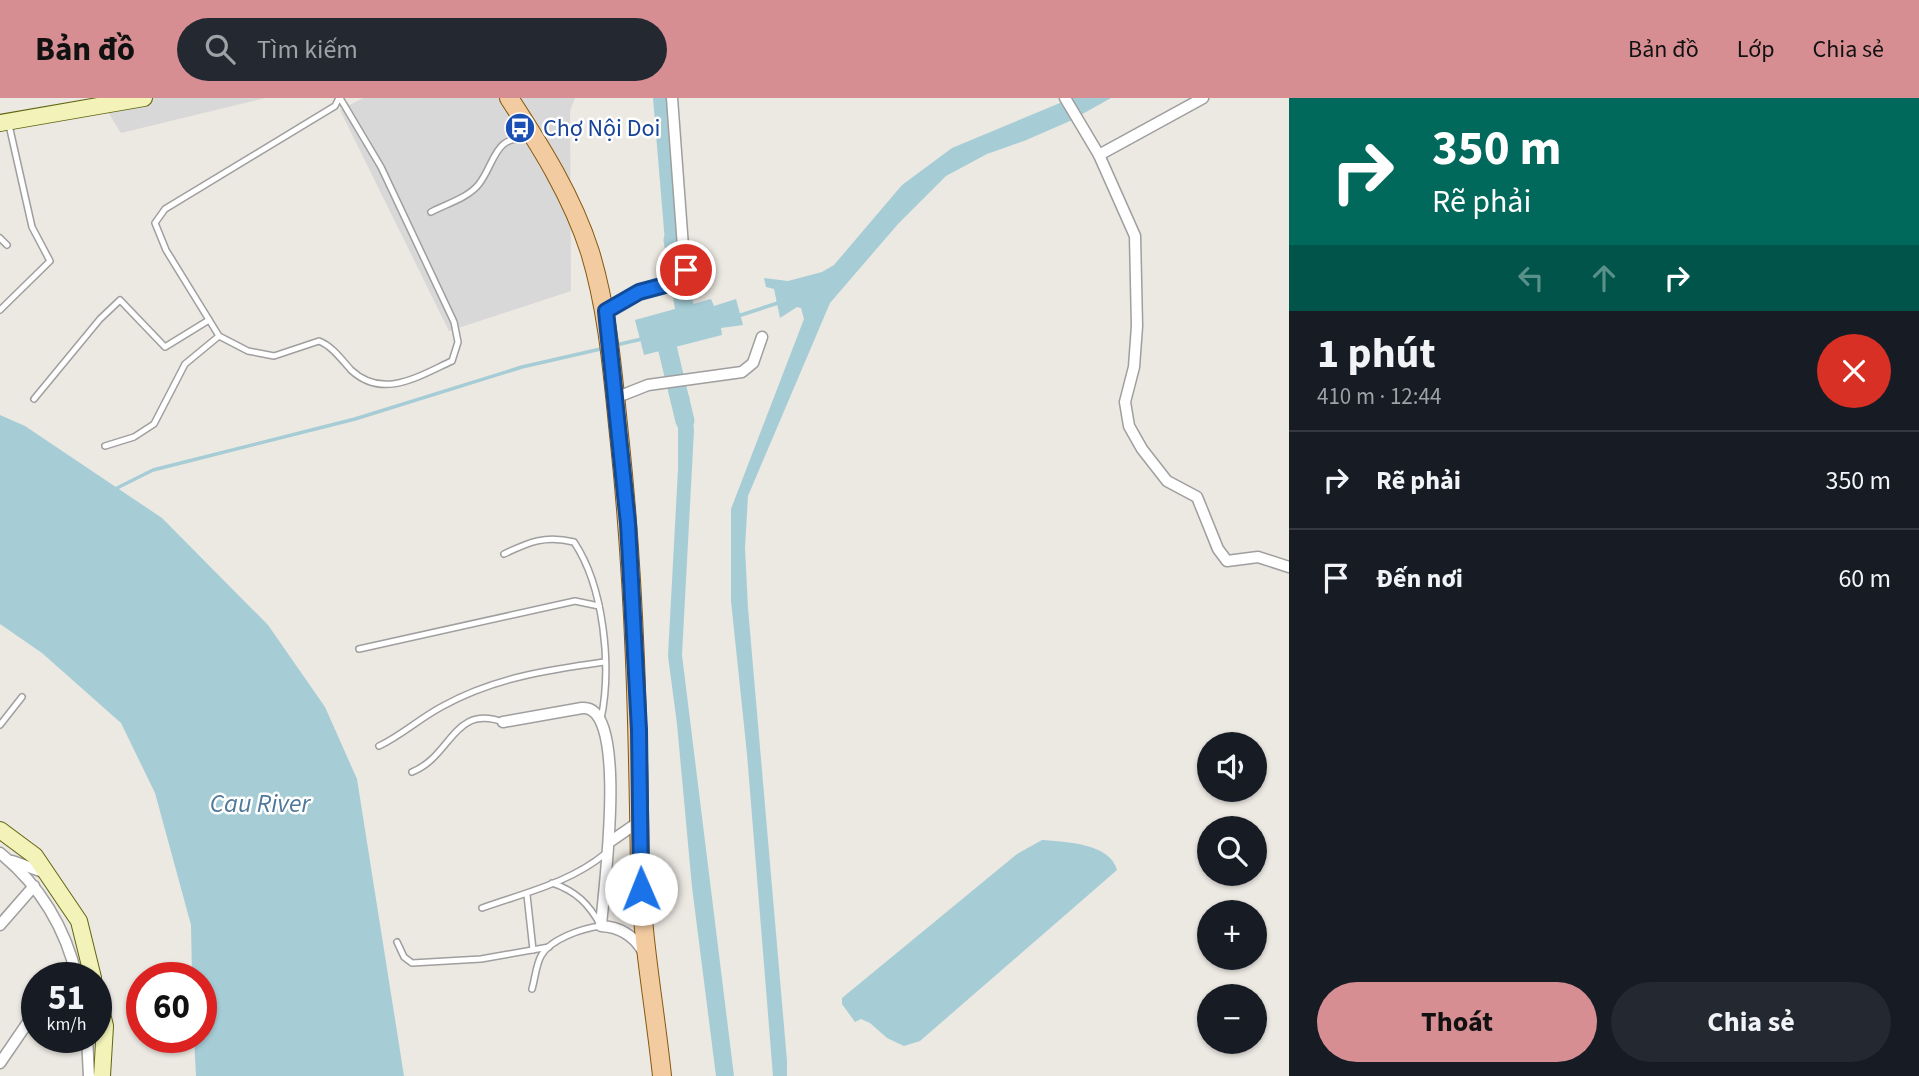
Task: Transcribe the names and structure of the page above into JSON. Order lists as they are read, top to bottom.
{
  "water": ["Cau River"],
  "places": {
    "bus stop": ["Chợ Nội Doi"]
  },
  "page": {
    "header": "Bản đồ",
    "search": "Tìm kiếm",
    "nav": ["Bản đồ", "Lớp", "Chia sẻ"],
    "turn": ["350 m", "Rẽ phải"],
    "heading": ["1 phút", "410 m · 12:44"],
    "list": [
      {
        "name": "Rẽ phải",
        "value": "350 m"
      },
      {
        "name": "Đến nơi",
        "value": "60 m"
      }
    ],
    "map_buttons": ["+", "−"],
    "speed": "51 km/h",
    "limit": "60",
    "buttons": ["Thoát", "Chia sẻ"]
  }
}
